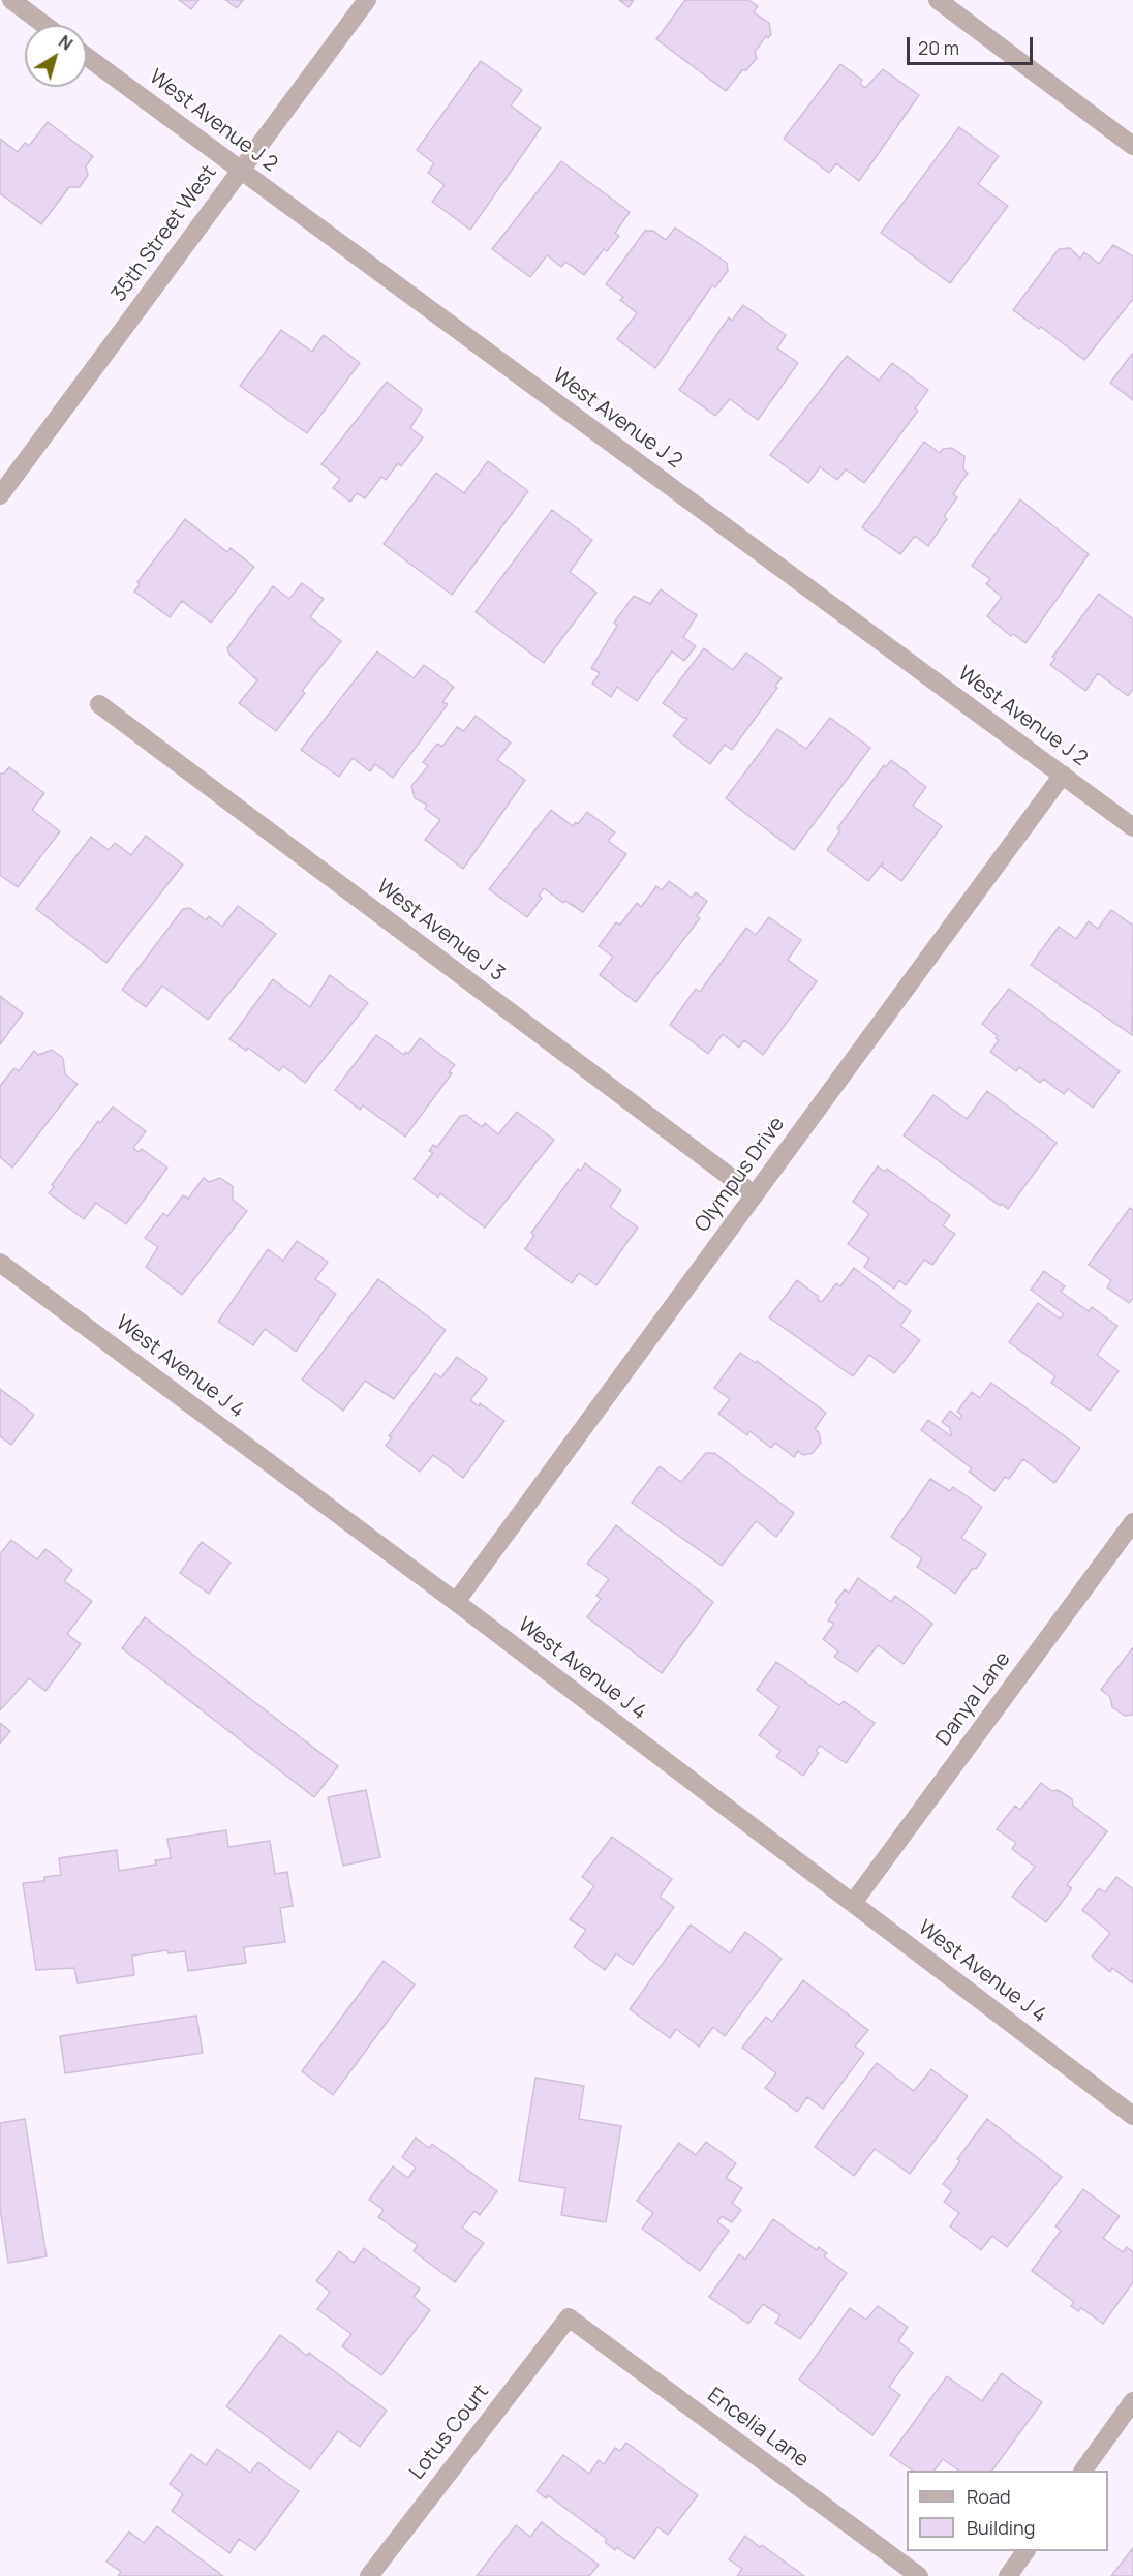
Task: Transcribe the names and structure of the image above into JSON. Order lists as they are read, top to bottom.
{
  "streets": {
    "street": [
      "West Avenue J 2",
      "35th Street West",
      "West Avenue J 3",
      "Olympus Drive",
      "West Avenue J 4",
      "Danya Lane",
      "Encelia Lane",
      "Lotus Court"
    ]
  },
  "crossings": [
    ["West Avenue J 2", "35th Street West"],
    ["West Avenue J 2", "Olympus Drive"],
    ["West Avenue J 3", "Olympus Drive"],
    ["Olympus Drive", "West Avenue J 4"],
    ["West Avenue J 4", "Danya Lane"],
    ["Encelia Lane", "Lotus Court"]
  ],
  "legend": ["Road", "Building"],
  "scale_bar": "20 m",
  "north": "top right"
}
